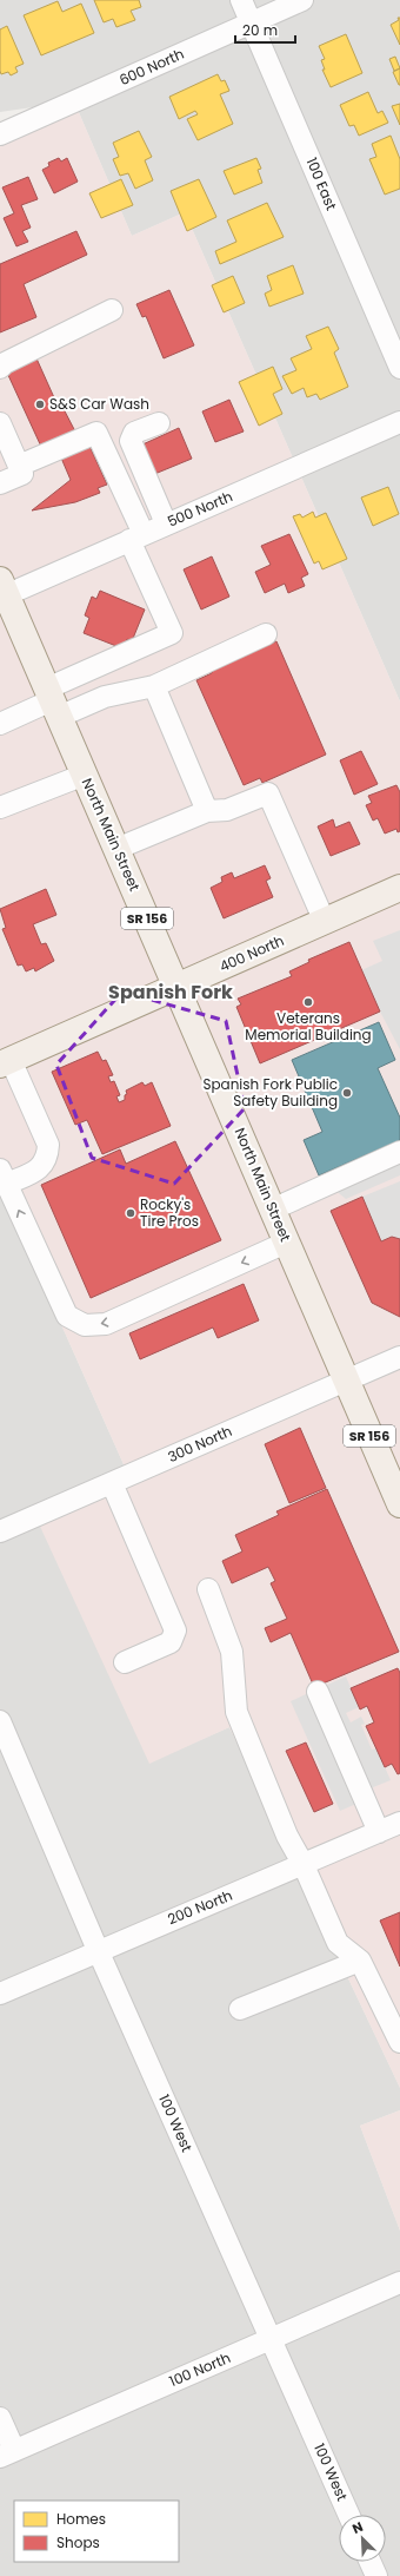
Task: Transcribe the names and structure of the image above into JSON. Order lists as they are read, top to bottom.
{
  "streets": {
    "main road": ["North Main Street", "SR 156", "400 North"],
    "street": [
      "600 North",
      "100 East",
      "500 North",
      "300 North",
      "200 North",
      "100 West",
      "100 North"
    ]
  },
  "crossings": [
    ["600 North", "100 East"],
    ["500 North", "North Main Street"],
    ["North Main Street", "400 North"],
    ["North Main Street", "300 North"],
    ["200 North", "100 West"],
    ["100 West", "100 North"]
  ],
  "districts": ["Spanish Fork"],
  "places": [
    "S&S Car Wash",
    "Veterans Memorial Building",
    "Spanish Fork Public Safety Building",
    "Rocky's Tire Pros"
  ],
  "legend": ["Homes", "Shops"],
  "scale_bar": "20 m",
  "north": "top left"
}
